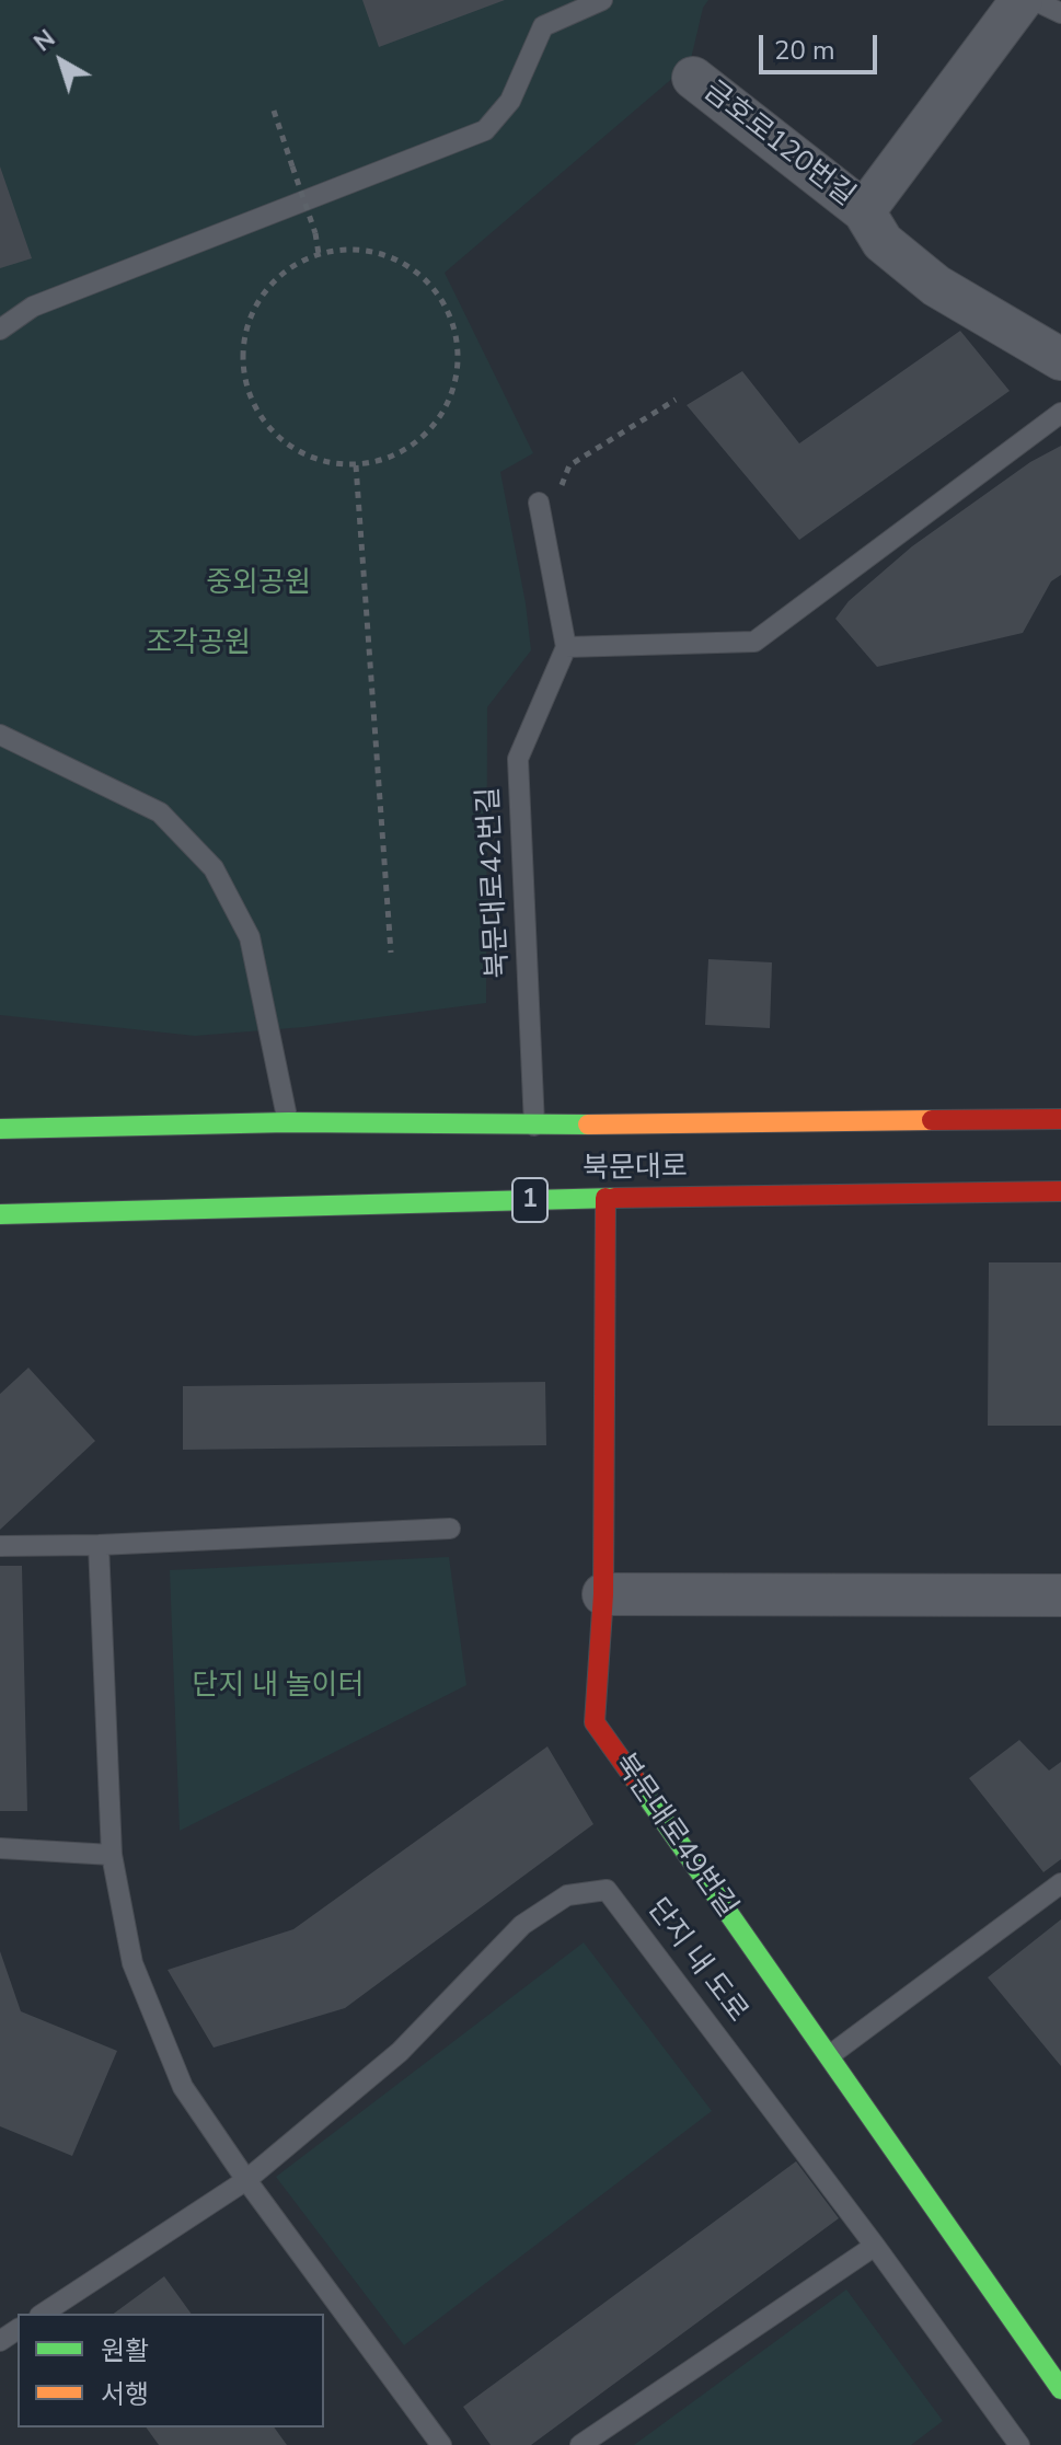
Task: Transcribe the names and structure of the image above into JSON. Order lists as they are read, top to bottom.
{
  "streets": {
    "main road": ["북문대로", "1", "북문대로49번길"],
    "street": ["금호로120번길"],
    "lane": ["북문대로42번길", "단지 내 도로"]
  },
  "crossings": [
    ["북문대로42번길", "북문대로"],
    ["북문대로", "북문대로49번길"]
  ],
  "parks": ["중외공원", "조각공원", "단지 내 놀이터"],
  "legend": ["원활", "서행"],
  "scale_bar": "20 m",
  "north": "top left"
}
